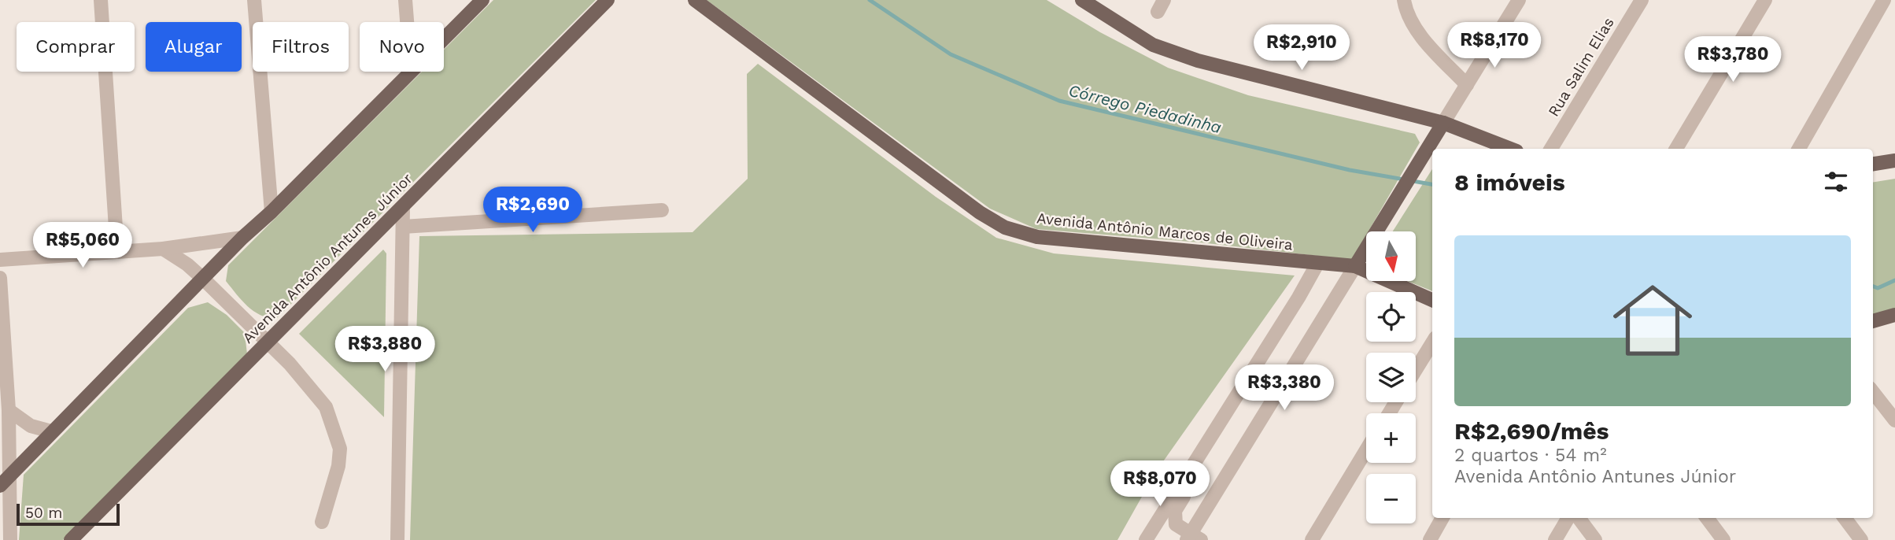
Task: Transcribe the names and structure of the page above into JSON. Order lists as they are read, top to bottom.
{
  "streets": {
    "main road": ["Avenida Antônio Marcos de Oliveira", "Avenida Antônio Antunes Júnior"],
    "street": ["Rua Salim Elias"]
  },
  "water": ["Córrego Piedadinha"],
  "scale_bar": "50 m",
  "north": "bottom",
  "page": {
    "price": [
      "R$8,170",
      "R$2,910",
      "R$3,780",
      "R$2,690",
      "R$5,060",
      "R$3,880",
      "R$3,380",
      "R$8,070"
    ],
    "chip": [
      "Comprar",
      "Alugar",
      "Filtros",
      "Novo"
    ],
    "heading": "8 imóveis",
    "list": [
      {
        "name": "R$2,690/mês",
        "note": "2 quartos · 54 m² · Avenida Antônio Antunes Júnior"
      }
    ],
    "map_buttons": ["+", "−"],
    "scale": "50 m"
  }
}
